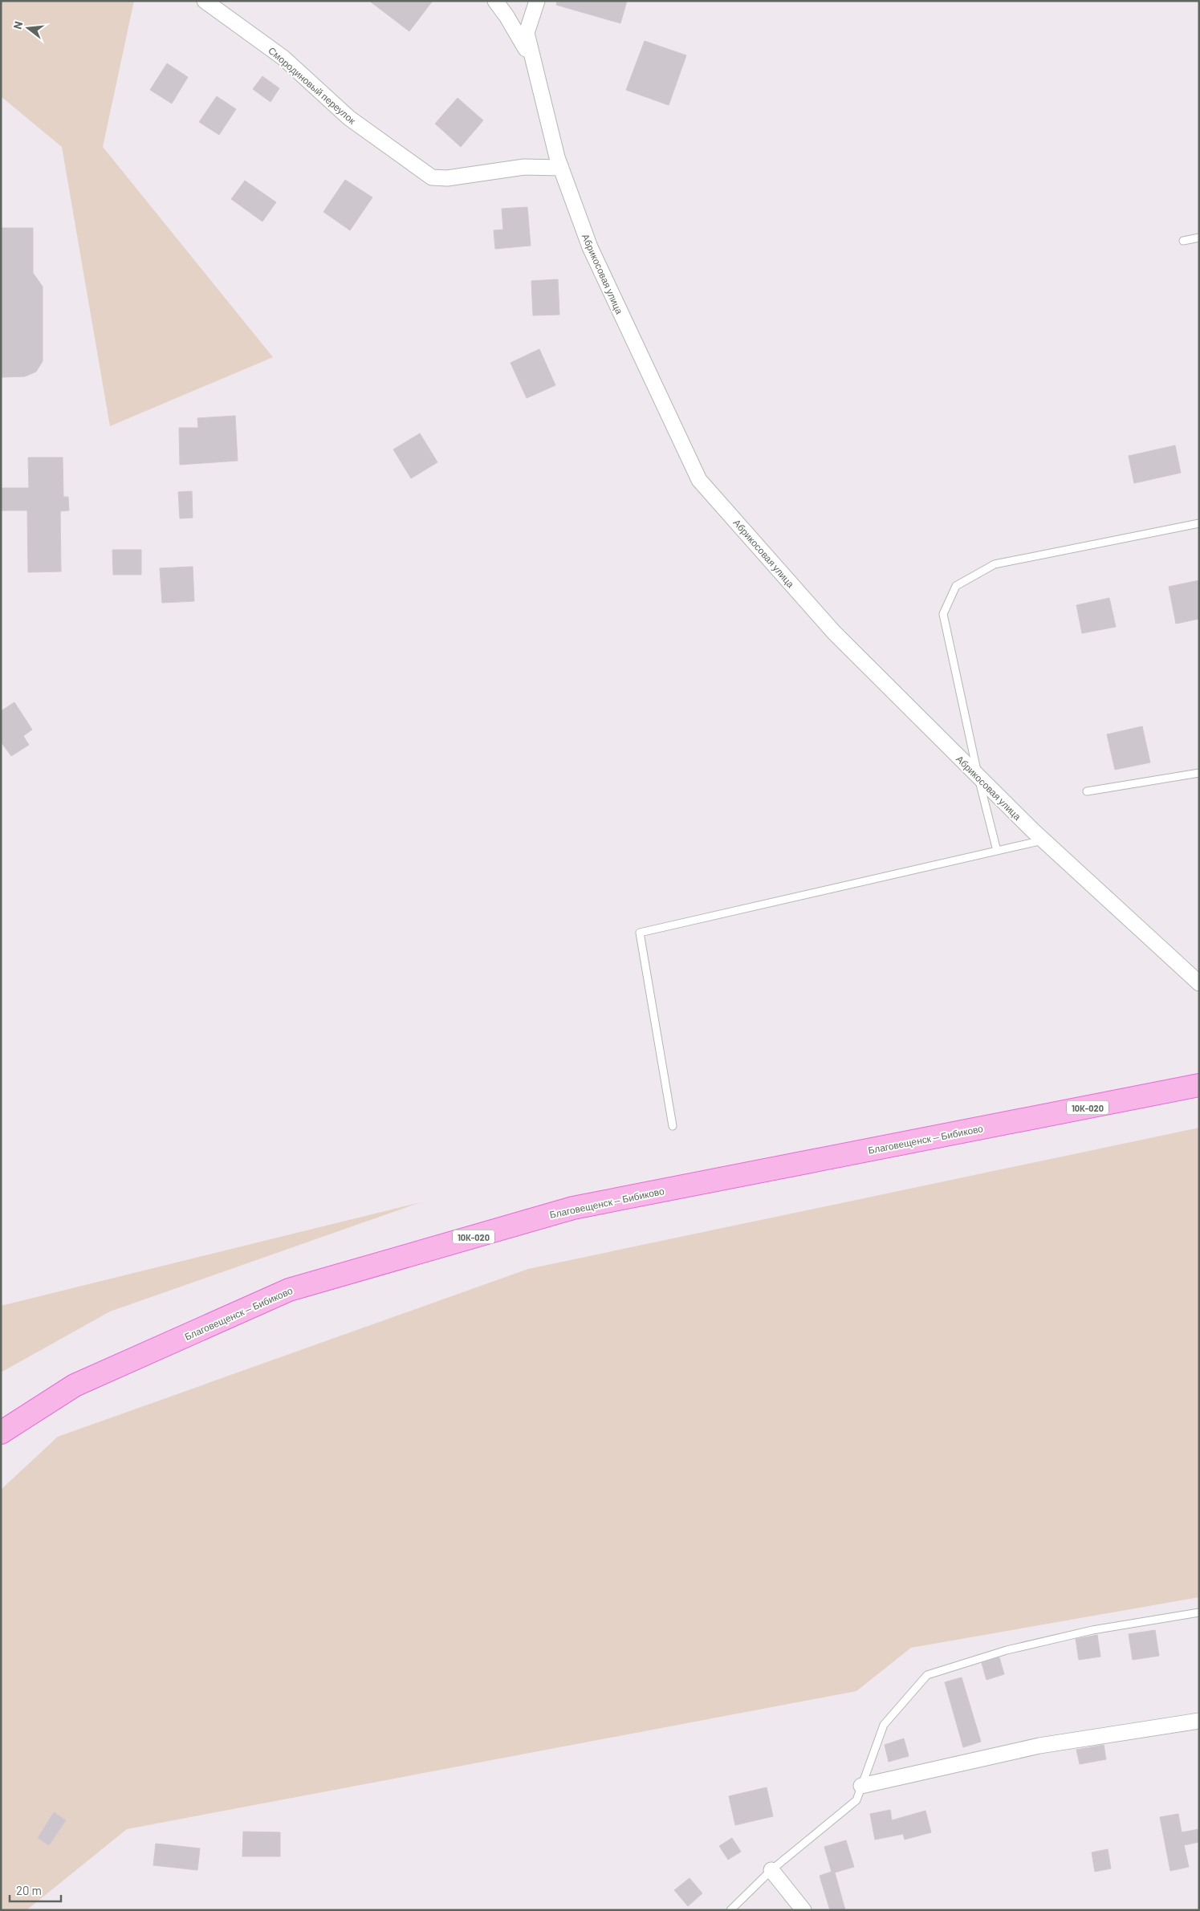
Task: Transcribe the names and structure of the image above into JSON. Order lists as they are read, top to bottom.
{
  "streets": {
    "main road": ["10К-020", "Благовещенск — Бибиково"],
    "street": ["Смородиновый переулок", "Абрикосовая улица"]
  },
  "crossings": [
    ["Смородиновый переулок", "Абрикосовая улица"]
  ],
  "scale_bar": "20 m",
  "north": "left"
}
